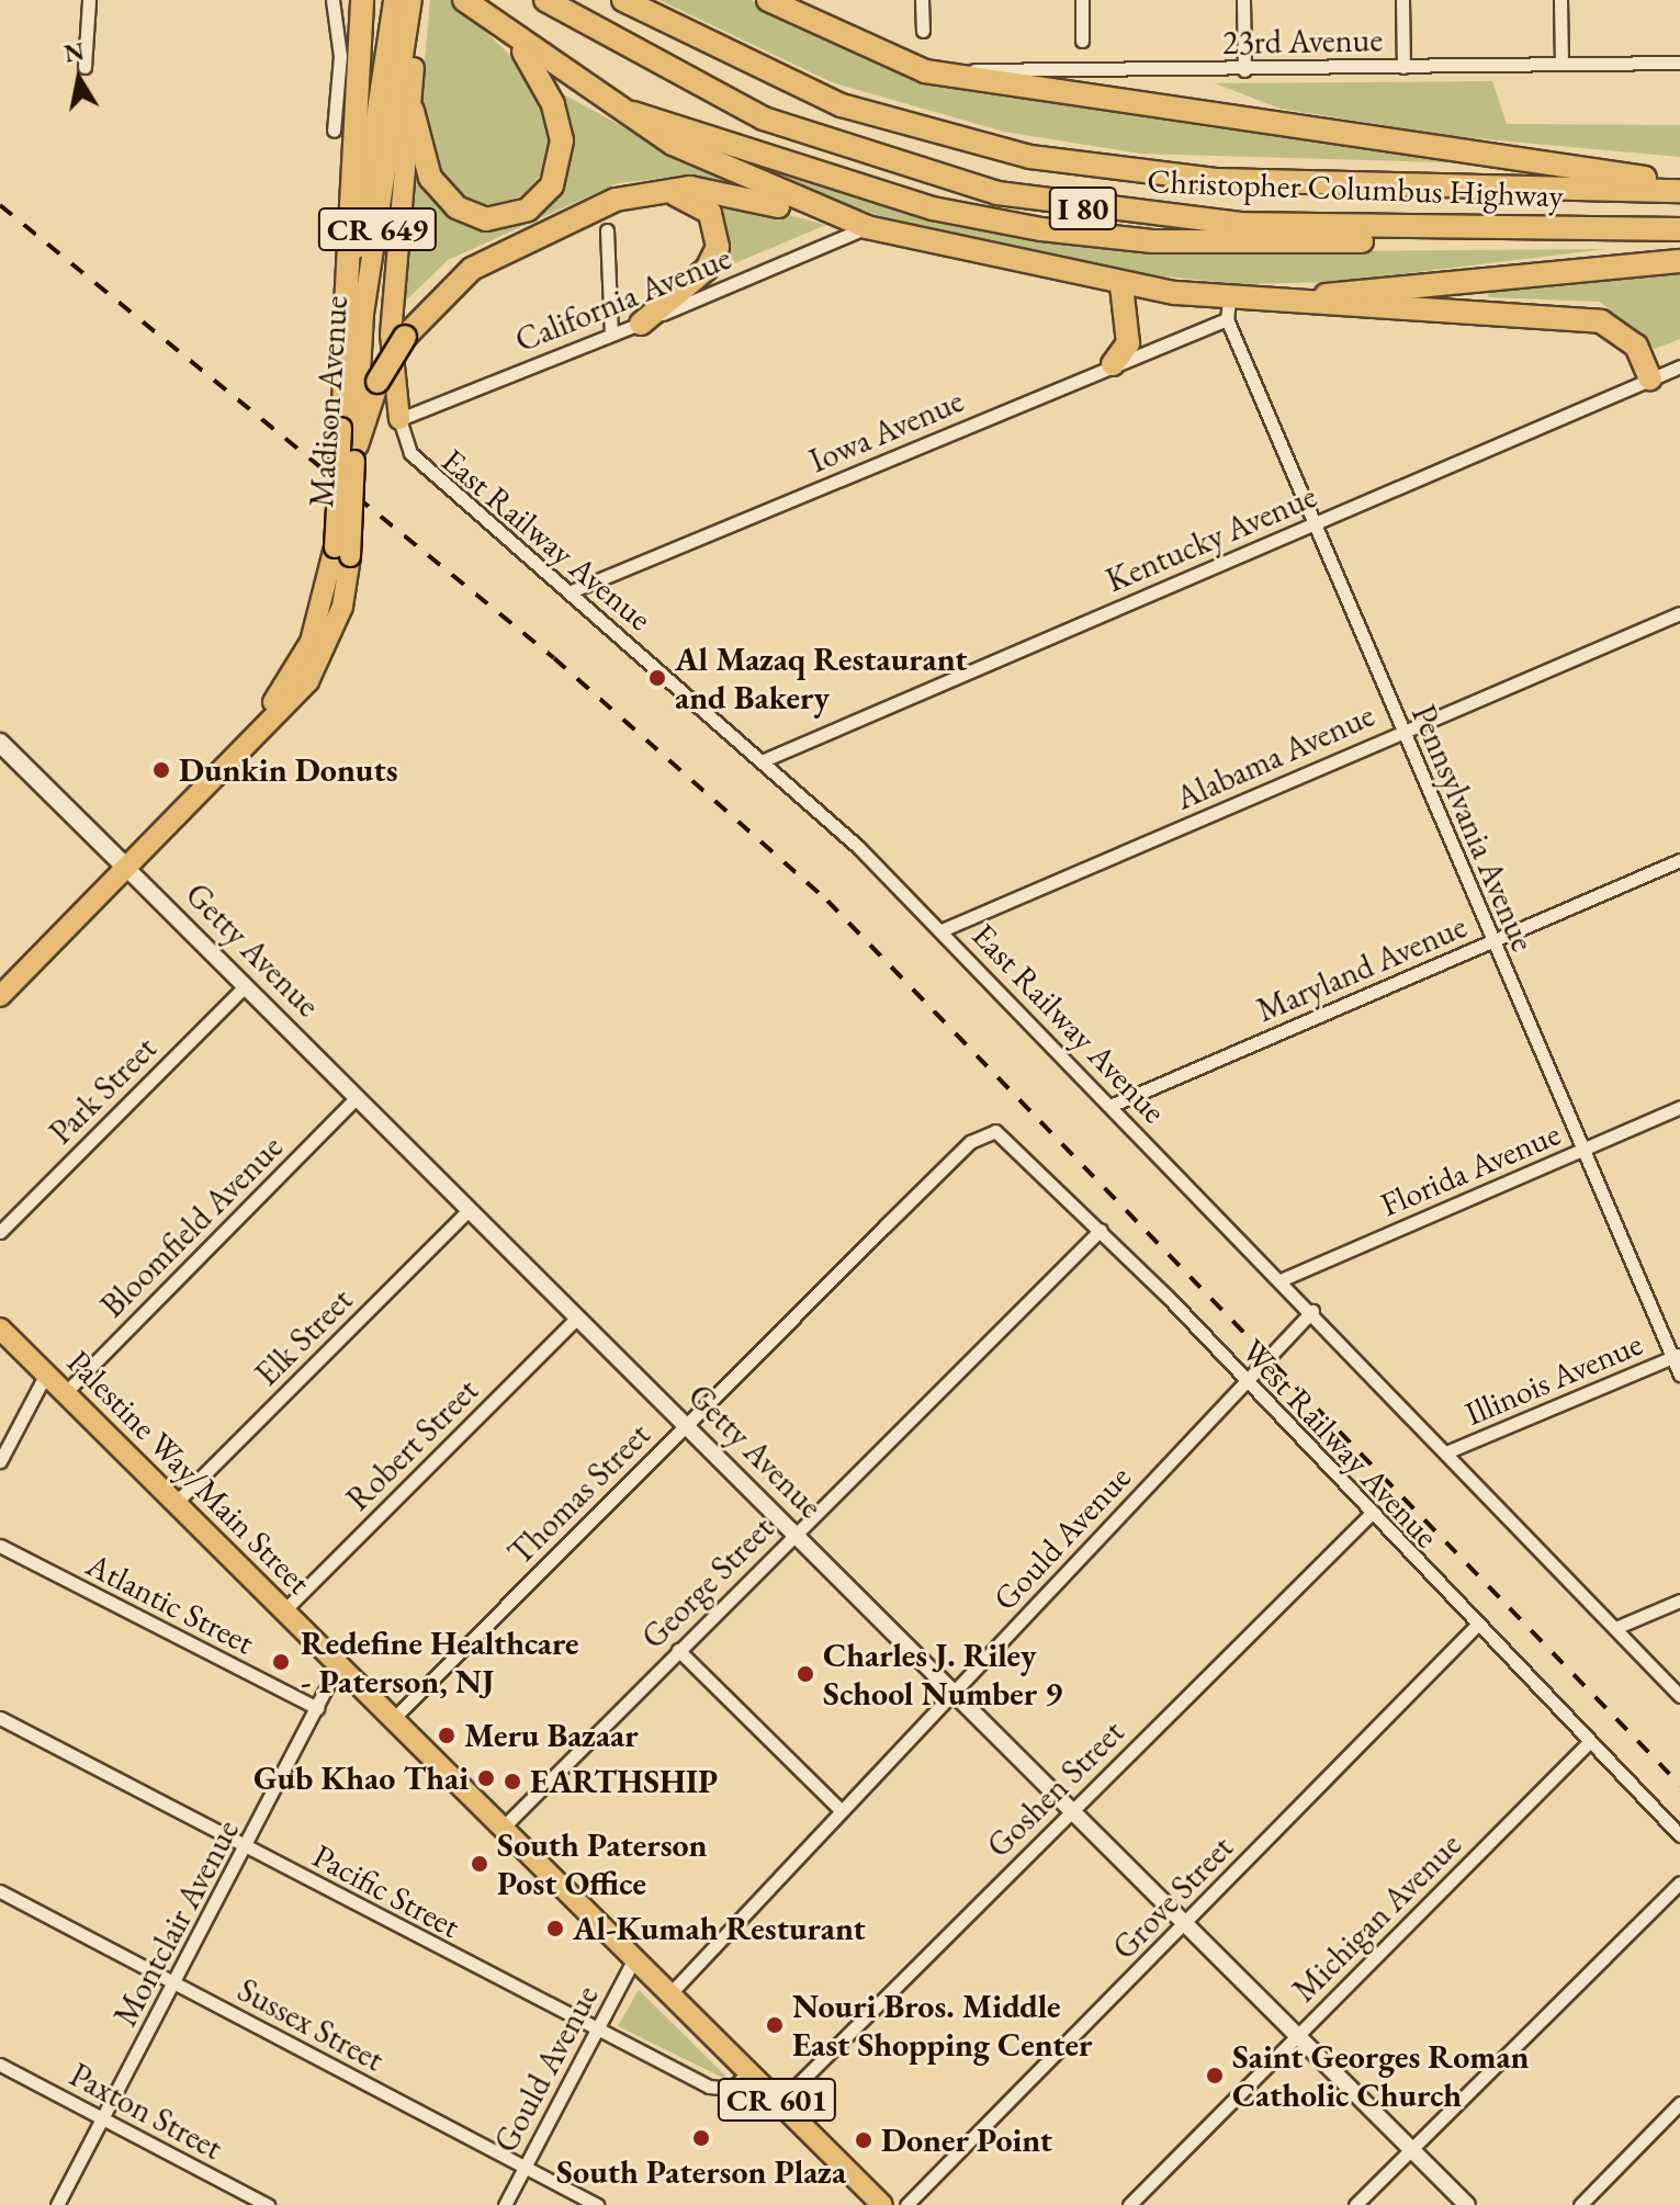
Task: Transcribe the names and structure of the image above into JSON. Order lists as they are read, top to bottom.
{
  "streets": {
    "highway": ["Christopher Columbus Highway", "I 80"],
    "main road": [
      "CR 649",
      "Madison Avenue",
      "Getty Avenue",
      "Palestine Way/Main Street",
      "CR 601"
    ],
    "street": [
      "23rd Avenue",
      "California Avenue",
      "Iowa Avenue",
      "Kentucky Avenue",
      "East Railway Avenue",
      "Alabama Avenue",
      "Pennsylvania Avenue",
      "Maryland Avenue",
      "Park Street",
      "Florida Avenue",
      "Bloomfield Avenue",
      "Elk Street",
      "Illinois Avenue",
      "West Railway Avenue",
      "Robert Street",
      "Thomas Street",
      "Gould Avenue",
      "George Street",
      "Atlantic Street",
      "Goshen Street",
      "Pacific Street",
      "Grove Street",
      "Michigan Avenue",
      "Montclair Avenue",
      "Sussex Street",
      "Paxton Street"
    ]
  },
  "crossings": [
    ["California Avenue", "East Railway Avenue"],
    ["Madison Avenue", "Getty Avenue"],
    ["Iowa Avenue", "East Railway Avenue"],
    ["Iowa Avenue", "Pennsylvania Avenue"],
    ["Kentucky Avenue", "East Railway Avenue"],
    ["Kentucky Avenue", "Pennsylvania Avenue"],
    ["East Railway Avenue", "Alabama Avenue"],
    ["East Railway Avenue", "Maryland Avenue"],
    ["East Railway Avenue", "Florida Avenue"],
    ["East Railway Avenue", "Illinois Avenue"],
    ["East Railway Avenue", "Gould Avenue"],
    ["Alabama Avenue", "Pennsylvania Avenue"],
    ["Pennsylvania Avenue", "Maryland Avenue"],
    ["Pennsylvania Avenue", "Florida Avenue"],
    ["Pennsylvania Avenue", "Illinois Avenue"],
    ["Getty Avenue", "Park Street"],
    ["Getty Avenue", "Bloomfield Avenue"],
    ["Getty Avenue", "Elk Street"],
    ["Getty Avenue", "Robert Street"],
    ["Getty Avenue", "Thomas Street"],
    ["Getty Avenue", "Gould Avenue"],
    ["Getty Avenue", "George Street"],
    ["Getty Avenue", "Goshen Street"],
    ["Getty Avenue", "Grove Street"],
    ["Getty Avenue", "Michigan Avenue"],
    ["Bloomfield Avenue", "Palestine Way/Main Street"],
    ["Elk Street", "Palestine Way/Main Street"],
    ["West Railway Avenue", "Thomas Street"],
    ["West Railway Avenue", "Gould Avenue"],
    ["West Railway Avenue", "George Street"],
    ["West Railway Avenue", "Goshen Street"],
    ["West Railway Avenue", "Grove Street"],
    ["West Railway Avenue", "Michigan Avenue"],
    ["Robert Street", "Palestine Way/Main Street"],
    ["Palestine Way/Main Street", "Thomas Street"],
    ["Palestine Way/Main Street", "Gould Avenue"],
    ["Palestine Way/Main Street", "George Street"],
    ["Palestine Way/Main Street", "Montclair Avenue"],
    ["Palestine Way/Main Street", "CR 601"],
    ["Gould Avenue", "Pacific Street"],
    ["Gould Avenue", "Sussex Street"],
    ["Gould Avenue", "CR 601"],
    ["Atlantic Street", "Montclair Avenue"],
    ["Goshen Street", "CR 601"],
    ["Pacific Street", "Montclair Avenue"],
    ["Pacific Street", "CR 601"],
    ["Montclair Avenue", "Sussex Street"],
    ["Montclair Avenue", "Paxton Street"]
  ],
  "places": [
    "Al Mazaq Restaurant and Bakery",
    "Dunkin Donuts",
    "Redefine Healthcare - Paterson, NJ",
    "Charles J. Riley School Number 9",
    "Meru Bazaar",
    "Gub Khao Thai",
    "EARTHSHIP",
    "South Paterson Post Office",
    "Al-Kumah Resturant",
    "Nouri Bros. Middle East Shopping Center",
    "Saint Georges Roman Catholic Church",
    "South Paterson Plaza",
    "Doner Point"
  ],
  "north": "top"
}
